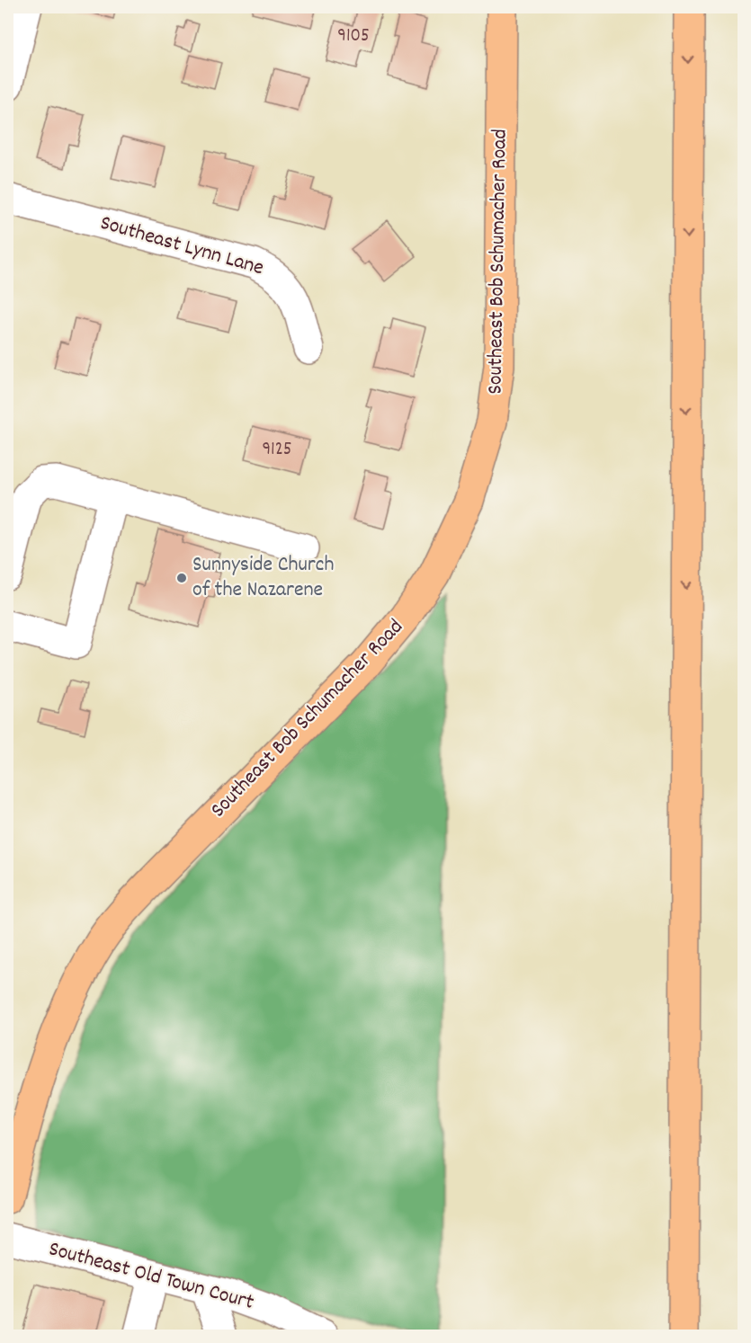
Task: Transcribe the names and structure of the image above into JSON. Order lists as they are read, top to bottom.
{
  "streets": {
    "main road": ["Southeast Bob Schumacher Road"],
    "street": ["Southeast Lynn Lane", "Southeast Old Town Court"]
  },
  "places": ["Sunnyside Church of the Nazarene"],
  "house_numbers": ["9105", "9125"]
}
